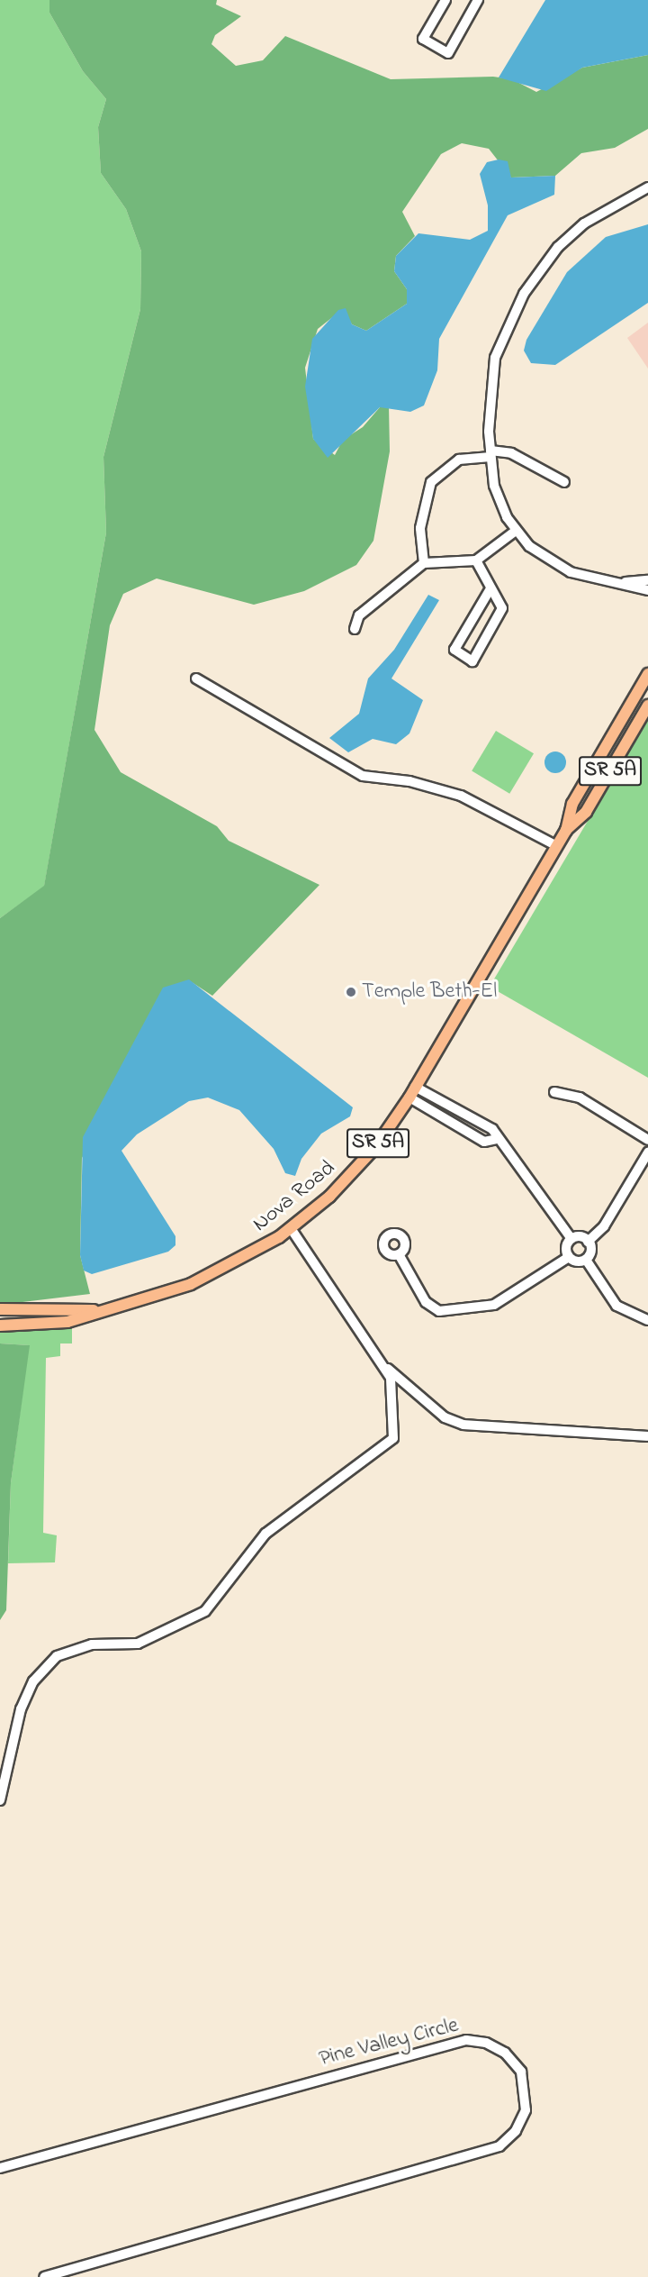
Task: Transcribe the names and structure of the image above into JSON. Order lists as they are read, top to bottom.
{
  "streets": {
    "main road": ["SR 5A", "Nova Road"],
    "street": ["Pine Valley Circle"]
  },
  "crossings": [
    ["SR 5A", "Nova Road"]
  ],
  "places": ["Temple Beth-El"]
}
